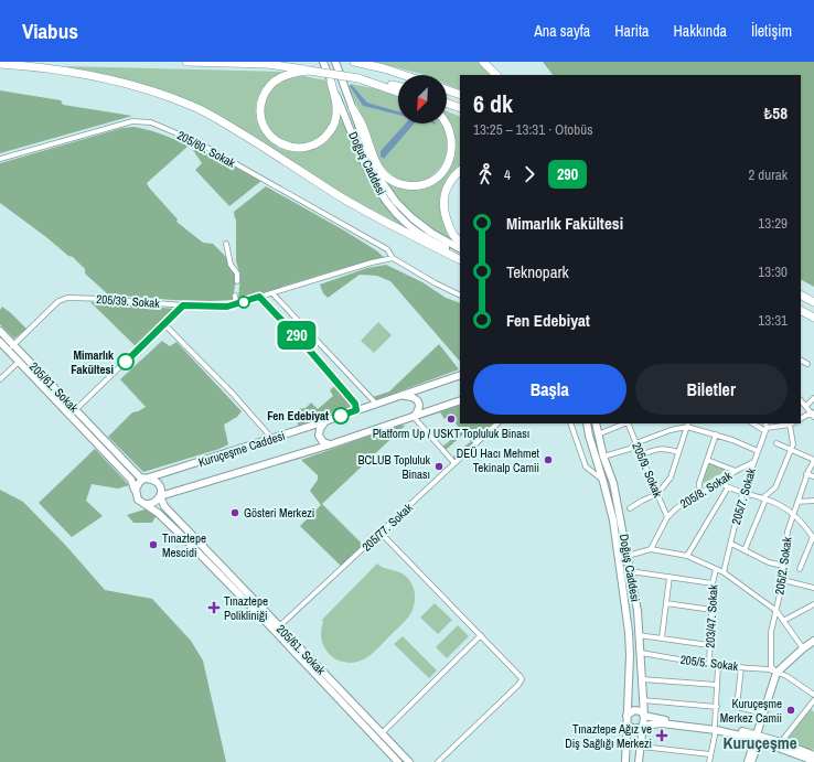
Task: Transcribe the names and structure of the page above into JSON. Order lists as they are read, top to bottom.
{
  "streets": {
    "main road": ["Doğuş Caddesi", "205/61. Sokak", "Kuruçeşme Caddesi"],
    "street": [
      "205/60. Sokak",
      "205/39. Sokak",
      "205/9. Sokak",
      "205/8. Sokak",
      "205/7. Sokak",
      "205/77. Sokak",
      "205/2. Sokak",
      "203/47. Sokak",
      "205/5. Sokak"
    ]
  },
  "crossings": [
    ["205/60. Sokak", "205/39. Sokak"],
    ["Doğuş Caddesi", "205/5. Sokak"],
    ["205/39. Sokak", "205/61. Sokak"],
    ["205/61. Sokak", "Kuruçeşme Caddesi"],
    ["205/61. Sokak", "205/77. Sokak"],
    ["205/9. Sokak", "205/8. Sokak"],
    ["205/8. Sokak", "205/7. Sokak"],
    ["205/2. Sokak", "205/5. Sokak"],
    ["203/47. Sokak", "205/5. Sokak"]
  ],
  "districts": ["Kuruçeşme"],
  "places": {
    "other": [
      "Mimarlık Fakültesi",
      "Fen Edebiyat",
      "Platform Up / USKT Topluluk Binası",
      "DEÜ Hacı Mehmet Tekinalp Camii",
      "BCLUB Topluluk Binası",
      "Gösteri Merkezi",
      "Tınaztepe Mescidi",
      "Kuruçeşme Merkez Camii"
    ],
    "health": ["Tınaztepe Polikliniği", "Tınaztepe Ağız ve Diş Sağlığı Merkezi"]
  },
  "lines": ["bus line 290"],
  "north": "bottom left",
  "page": {
    "header": "Viabus",
    "nav": [
      "Ana sayfa",
      "Harita",
      "Hakkında",
      "İletişim"
    ],
    "on_map": "290",
    "heading": ["6 dk", "13:25 – 13:31 · Otobüs", "₺58"],
    "legs": ["4", "290", "2 durak"],
    "list": [
      {
        "name": "Mimarlık Fakültesi",
        "value": "13:29"
      },
      {
        "name": "Teknopark",
        "value": "13:30"
      },
      {
        "name": "Fen Edebiyat",
        "value": "13:31"
      }
    ],
    "buttons": ["Başla", "Biletler"]
  }
}
